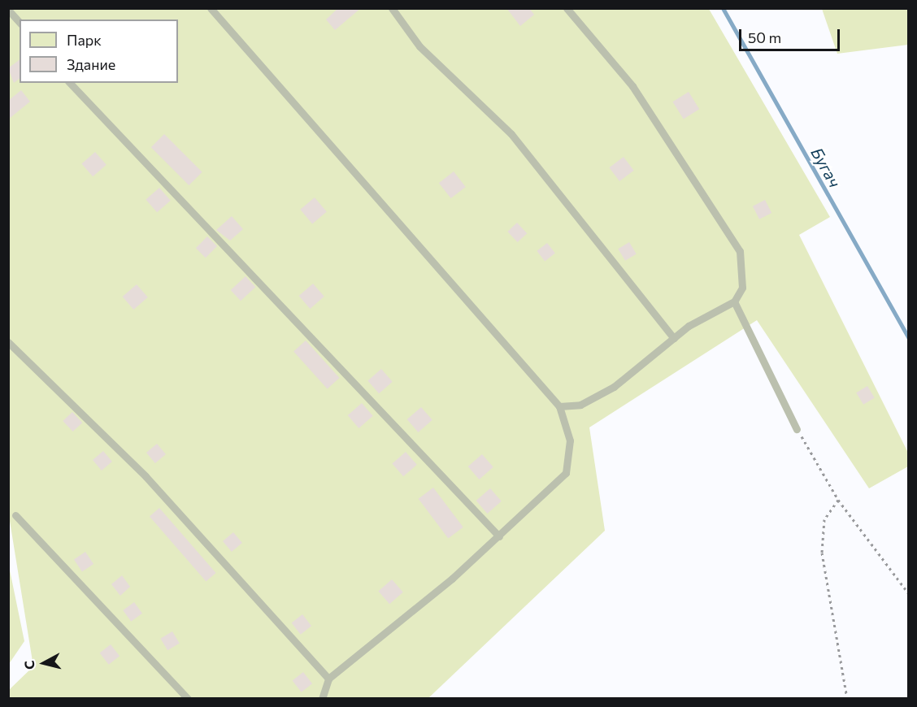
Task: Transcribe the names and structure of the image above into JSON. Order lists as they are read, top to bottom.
{
  "water": ["Бугач"],
  "legend": ["Парк", "Здание"],
  "scale_bar": "50 m",
  "north": "left"
}
